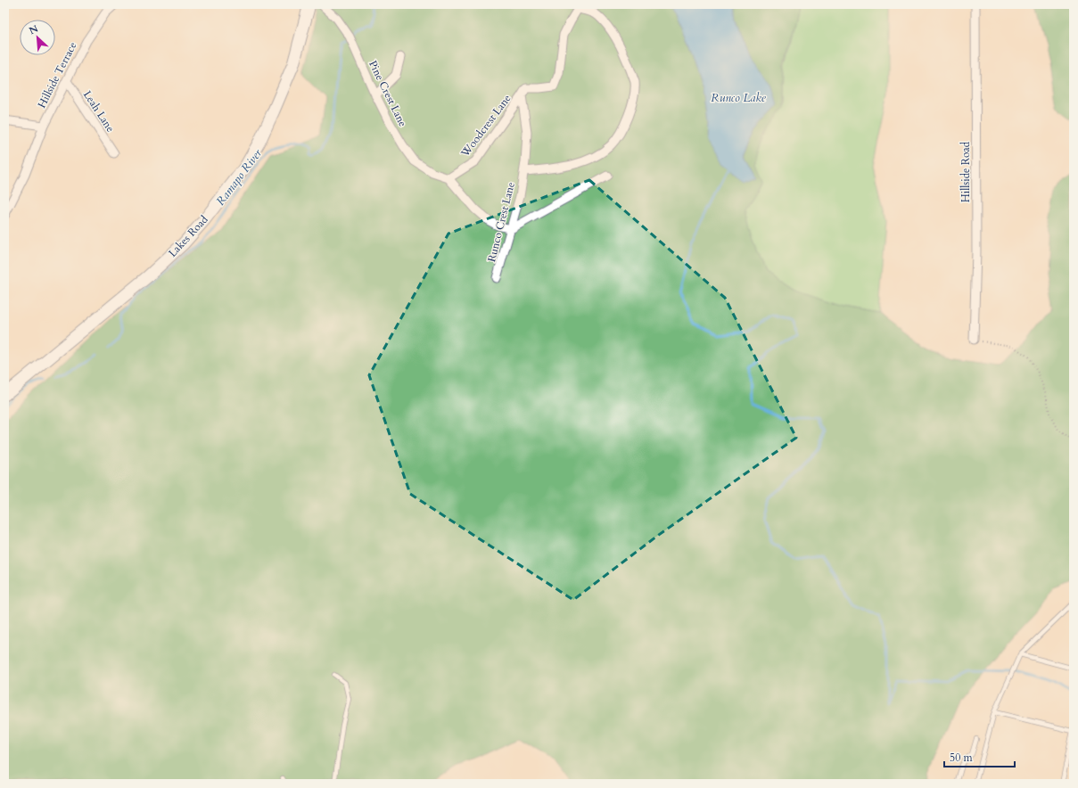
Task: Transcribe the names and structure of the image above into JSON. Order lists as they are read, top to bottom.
{
  "streets": {
    "main road": ["Lakes Road"],
    "street": [
      "Hillside Terrace",
      "Pine Crest Lane",
      "Leah Lane",
      "Woodcrest Lane",
      "Hillside Road",
      "Runco Crest Lane"
    ]
  },
  "crossings": [
    ["Hillside Terrace", "Leah Lane"],
    ["Pine Crest Lane", "Woodcrest Lane"],
    ["Woodcrest Lane", "Runco Crest Lane"]
  ],
  "water": ["Runco Lake", "Ramapo River"],
  "scale_bar": "50 m",
  "north": "top left"
}
